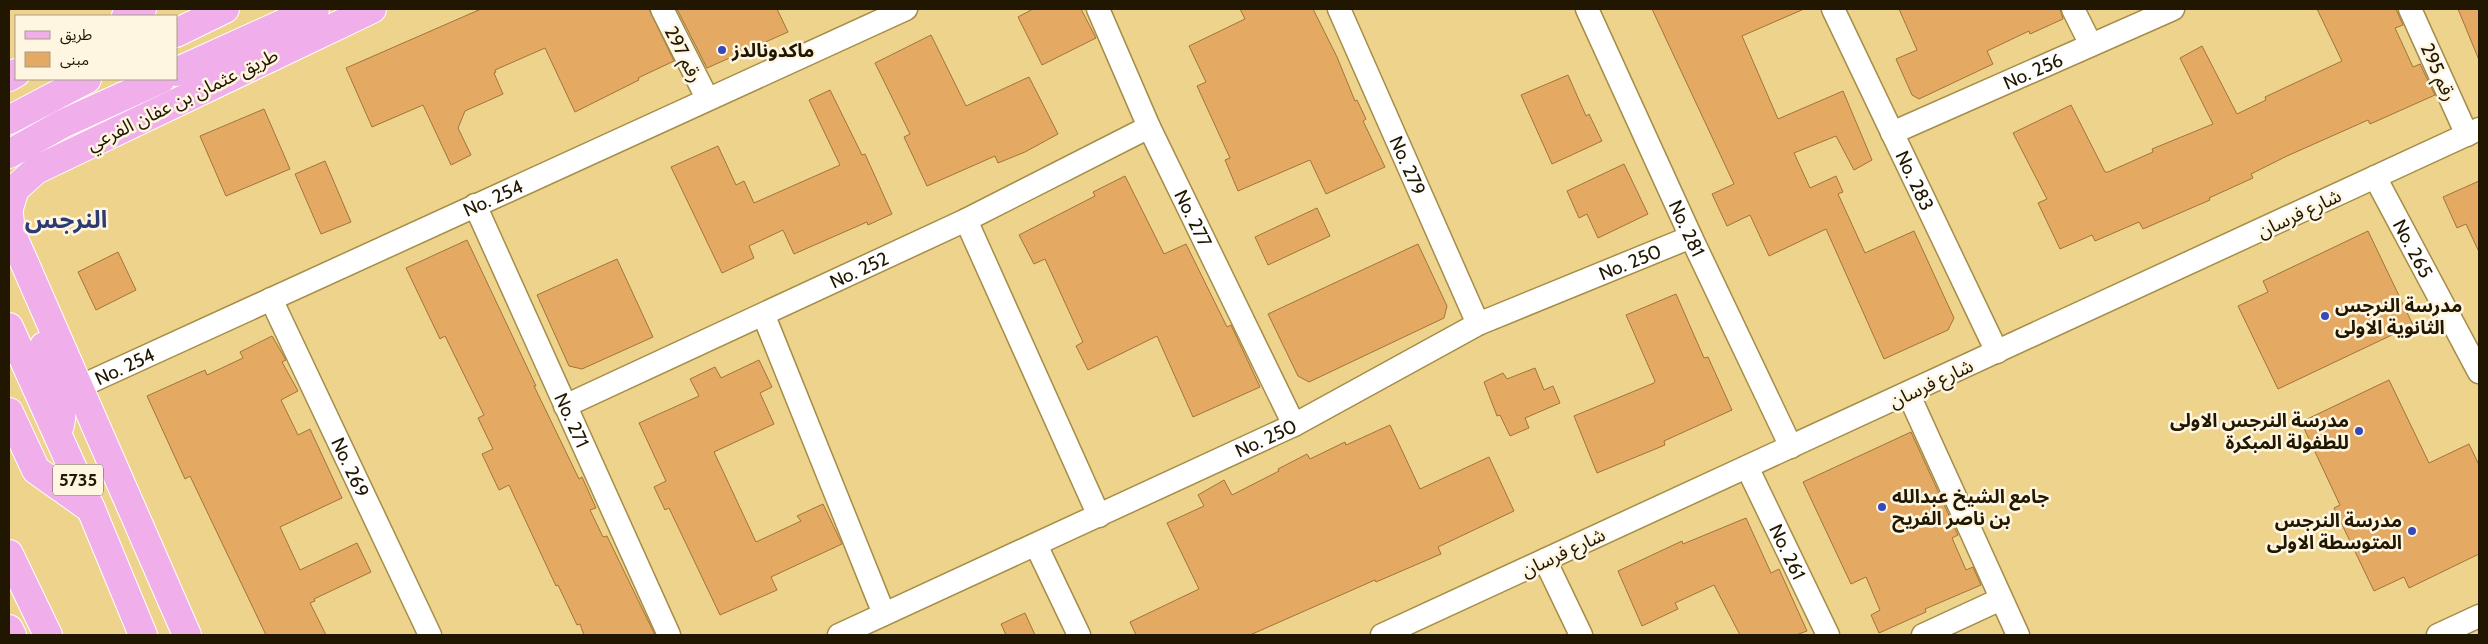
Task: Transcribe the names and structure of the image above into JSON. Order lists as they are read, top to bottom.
{
  "streets": {
    "main road": ["طريق عثمان بن عفان الفرعي", "5735"],
    "street": [
      "رقم 297",
      "No. 256",
      "رقم 295",
      "No. 279",
      "No. 283",
      "No. 254",
      "شارع فرسان",
      "No. 277",
      "No. 281",
      "No. 265",
      "No. 250",
      "No. 252",
      "No. 271",
      "No. 269",
      "No. 261"
    ]
  },
  "crossings": [
    ["رقم 297", "No. 254"],
    ["No. 256", "No. 283"],
    ["رقم 295", "شارع فرسان"],
    ["No. 279", "No. 250"],
    ["No. 283", "شارع فرسان"],
    ["No. 254", "No. 271"],
    ["No. 254", "No. 269"],
    ["شارع فرسان", "No. 281"],
    ["شارع فرسان", "No. 265"],
    ["شارع فرسان", "No. 261"],
    ["No. 277", "No. 250"],
    ["No. 277", "No. 252"],
    ["No. 281", "No. 250"],
    ["No. 252", "No. 271"]
  ],
  "districts": ["النرجس"],
  "places": [
    "ماكدونالدز",
    "مدرسة النرجس الثانوية الاولى",
    "مدرسة النرجس الاولى للطفولة المبكرة",
    "جامع الشيخ عبدالله بن ناصر الفريح",
    "مدرسة النرجس المتوسطة الاولى"
  ],
  "legend": ["طريق", "مبنى"]
}
